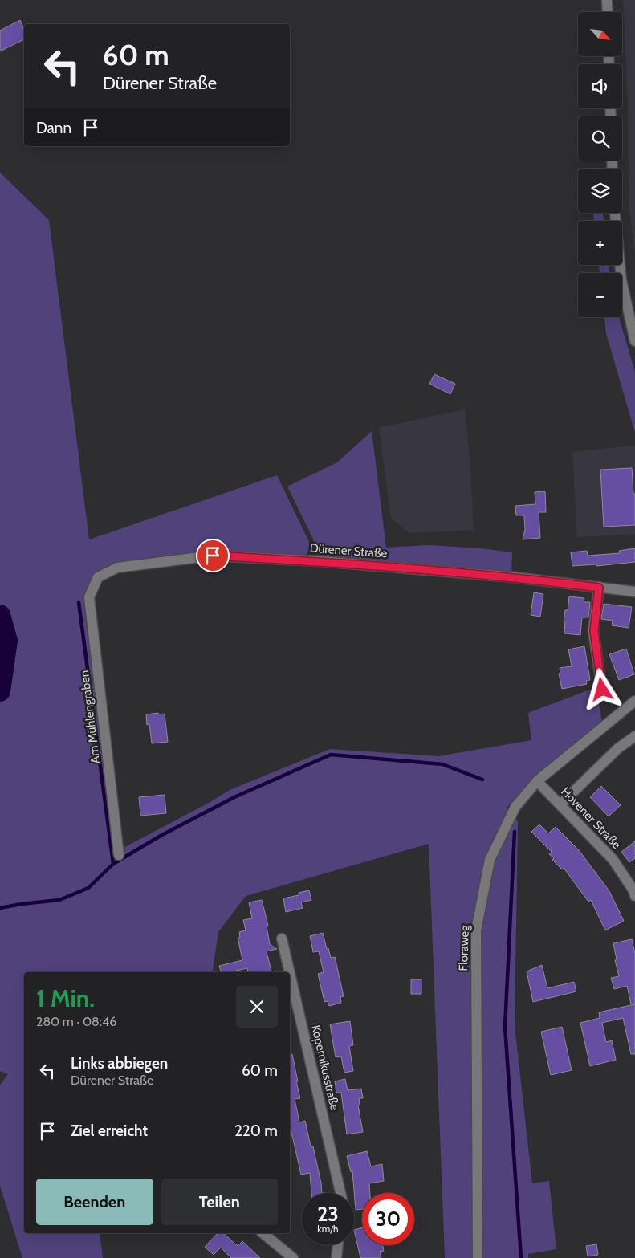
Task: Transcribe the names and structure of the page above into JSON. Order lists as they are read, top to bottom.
{
  "streets": {
    "street": [
      "Dürener Straße",
      "Am Mühlengraben",
      "Hovener Straße",
      "Floraweg",
      "Kopernikusstraße"
    ]
  },
  "crossings": [
    ["Dürener Straße", "Am Mühlengraben"],
    ["Hovener Straße", "Floraweg"]
  ],
  "north": "bottom right",
  "page": {
    "map_buttons": ["+", "−"],
    "turn": ["60 m", "Dürener Straße"],
    "then": "Dann",
    "heading": ["1 Min.", "280 m · 08:46"],
    "list": [
      {
        "name": "Links abbiegen",
        "note": "Dürener Straße",
        "value": "60 m"
      },
      {
        "name": "Ziel erreicht",
        "value": "220 m"
      }
    ],
    "buttons": ["Beenden", "Teilen"],
    "speed": "23 km/h",
    "limit": "30"
  }
}
